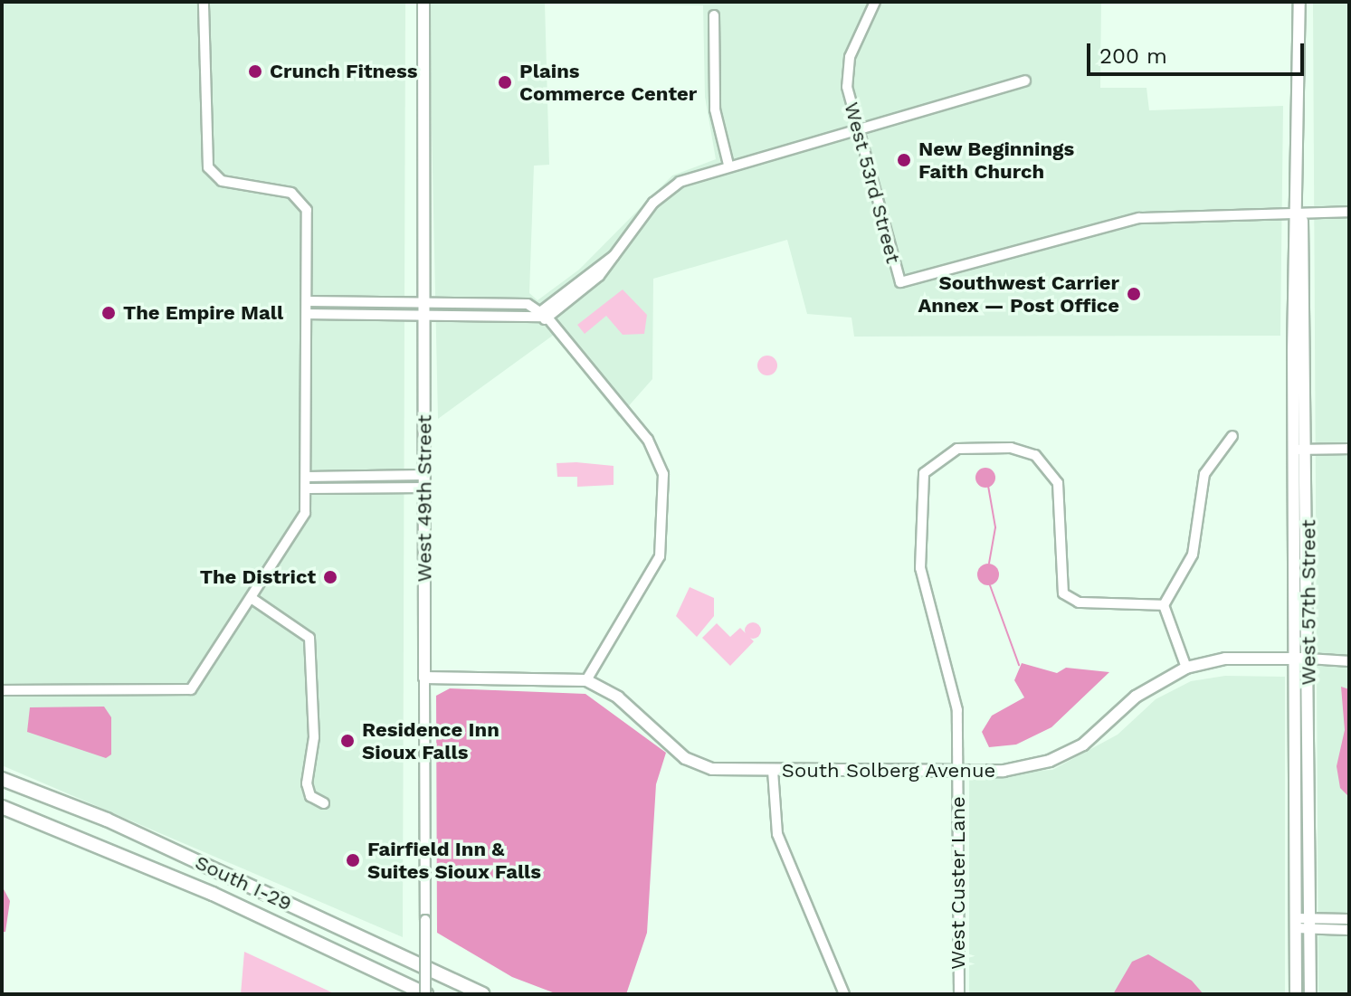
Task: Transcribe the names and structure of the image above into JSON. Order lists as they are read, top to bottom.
{
  "streets": {
    "highway": ["South I-29"],
    "main road": ["West 49th Street", "West 57th Street", "South Solberg Avenue"],
    "street": ["West 53rd Street", "West Custer Lane"]
  },
  "crossings": [
    ["West 53rd Street", "West 57th Street"],
    ["West 49th Street", "South Solberg Avenue"],
    ["West 49th Street", "South I-29"],
    ["West 57th Street", "South Solberg Avenue"],
    ["South Solberg Avenue", "West Custer Lane"]
  ],
  "places": [
    "Crunch Fitness",
    "Plains Commerce Center",
    "New Beginnings Faith Church",
    "Southwest Carrier Annex — Post Office",
    "The Empire Mall",
    "The District",
    "Residence Inn Sioux Falls",
    "Fairfield Inn & Suites Sioux Falls"
  ],
  "scale_bar": "200 m"
}
